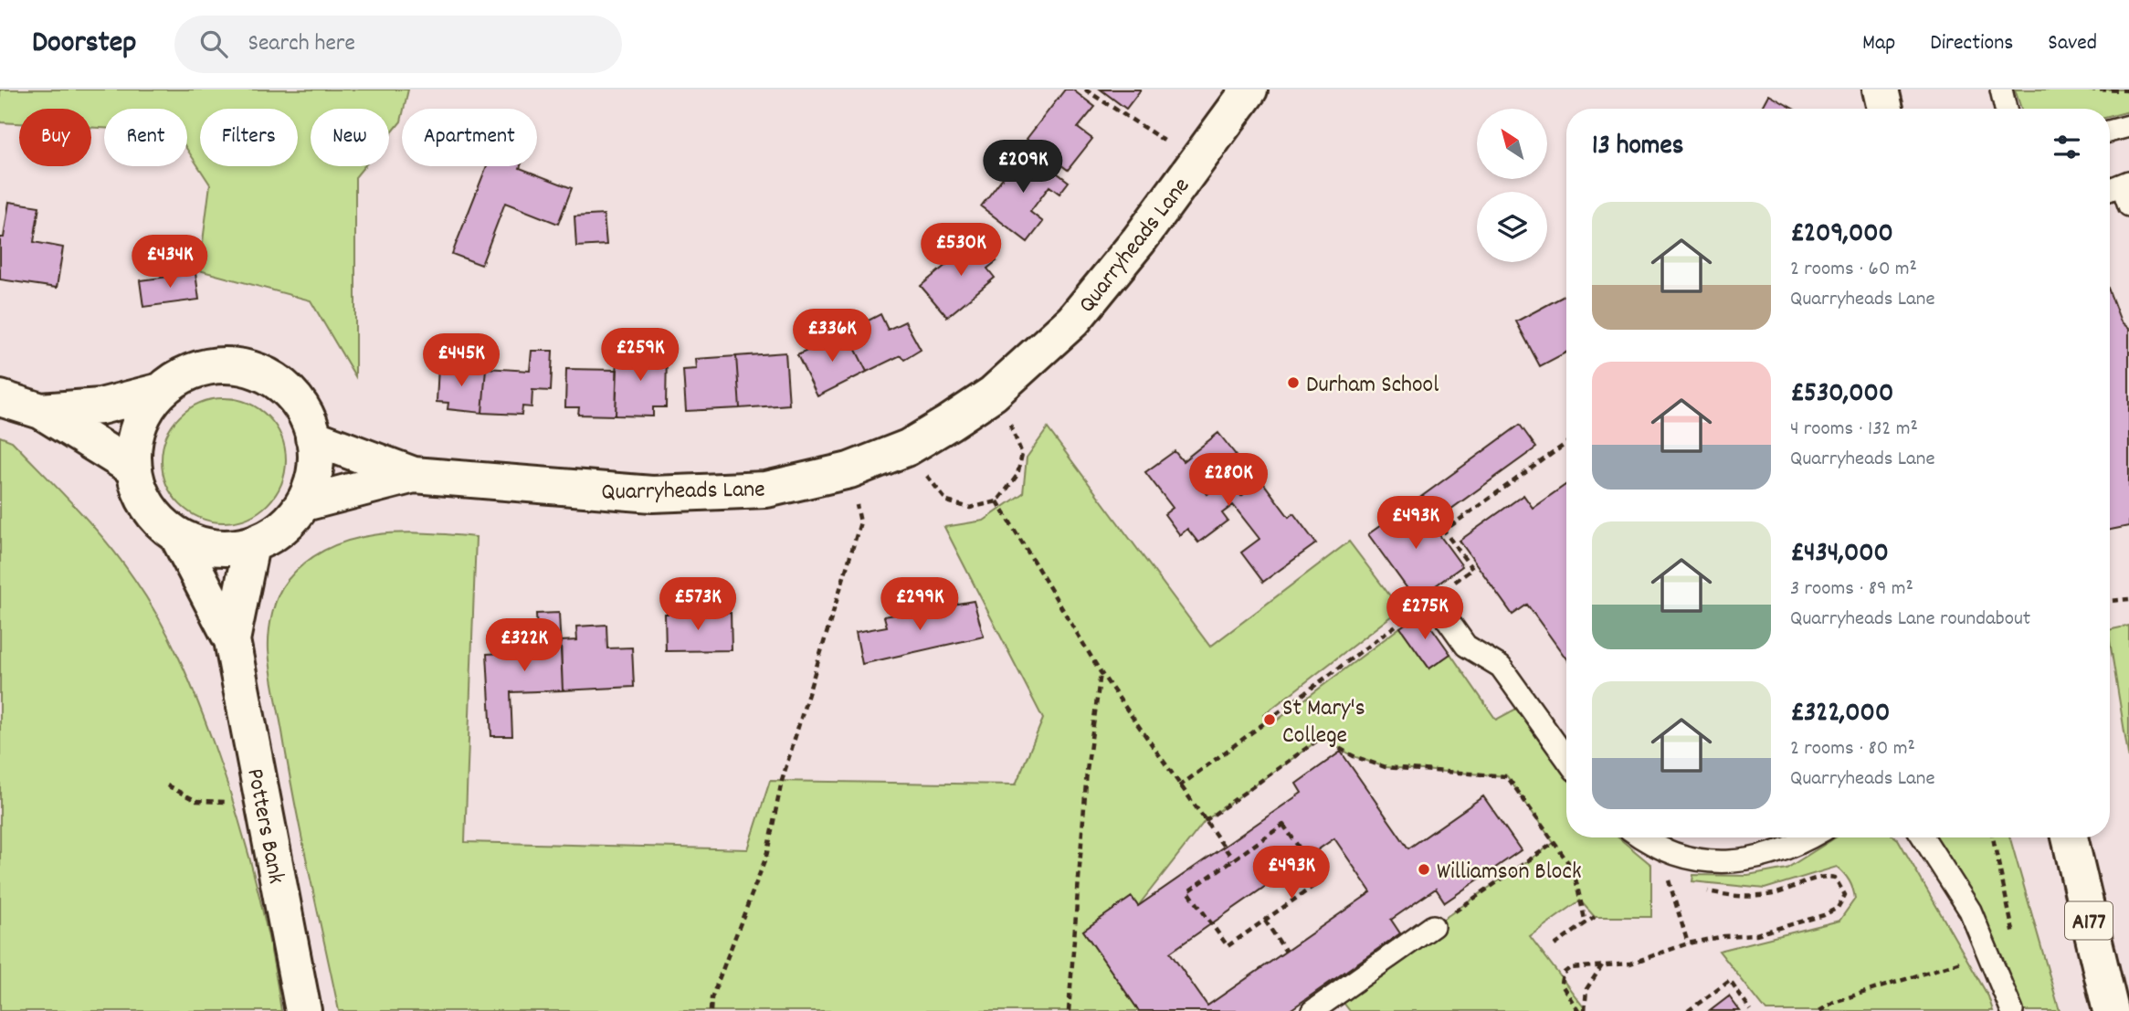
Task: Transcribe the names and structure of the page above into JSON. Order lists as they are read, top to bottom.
{
  "streets": {
    "street": ["Quarryheads Lane", "Potters Bank", "A177"]
  },
  "places": ["Durham School", "St Mary's College", "Williamson Block"],
  "north": "top left",
  "page": {
    "header": "Doorstep",
    "search": "Search here",
    "nav": ["Map", "Directions", "Saved"],
    "chip": [
      "Buy",
      "Rent",
      "Filters",
      "New",
      "Apartment"
    ],
    "heading": "13 homes",
    "price": [
      "£209K",
      "£530K",
      "£434K",
      "£336K",
      "£259K",
      "£445K",
      "£280K",
      "£493K",
      "£573K",
      "£299K",
      "£275K",
      "£322K",
      "£493K"
    ],
    "list": [
      {
        "name": "£209,000",
        "note": "2 rooms · 60 m² · Quarryheads Lane"
      },
      {
        "name": "£530,000",
        "note": "4 rooms · 132 m² · Quarryheads Lane"
      },
      {
        "name": "£434,000",
        "note": "3 rooms · 89 m² · Quarryheads Lane roundabout"
      },
      {
        "name": "£322,000",
        "note": "2 rooms · 80 m² · Quarryheads Lane"
      }
    ]
  }
}
